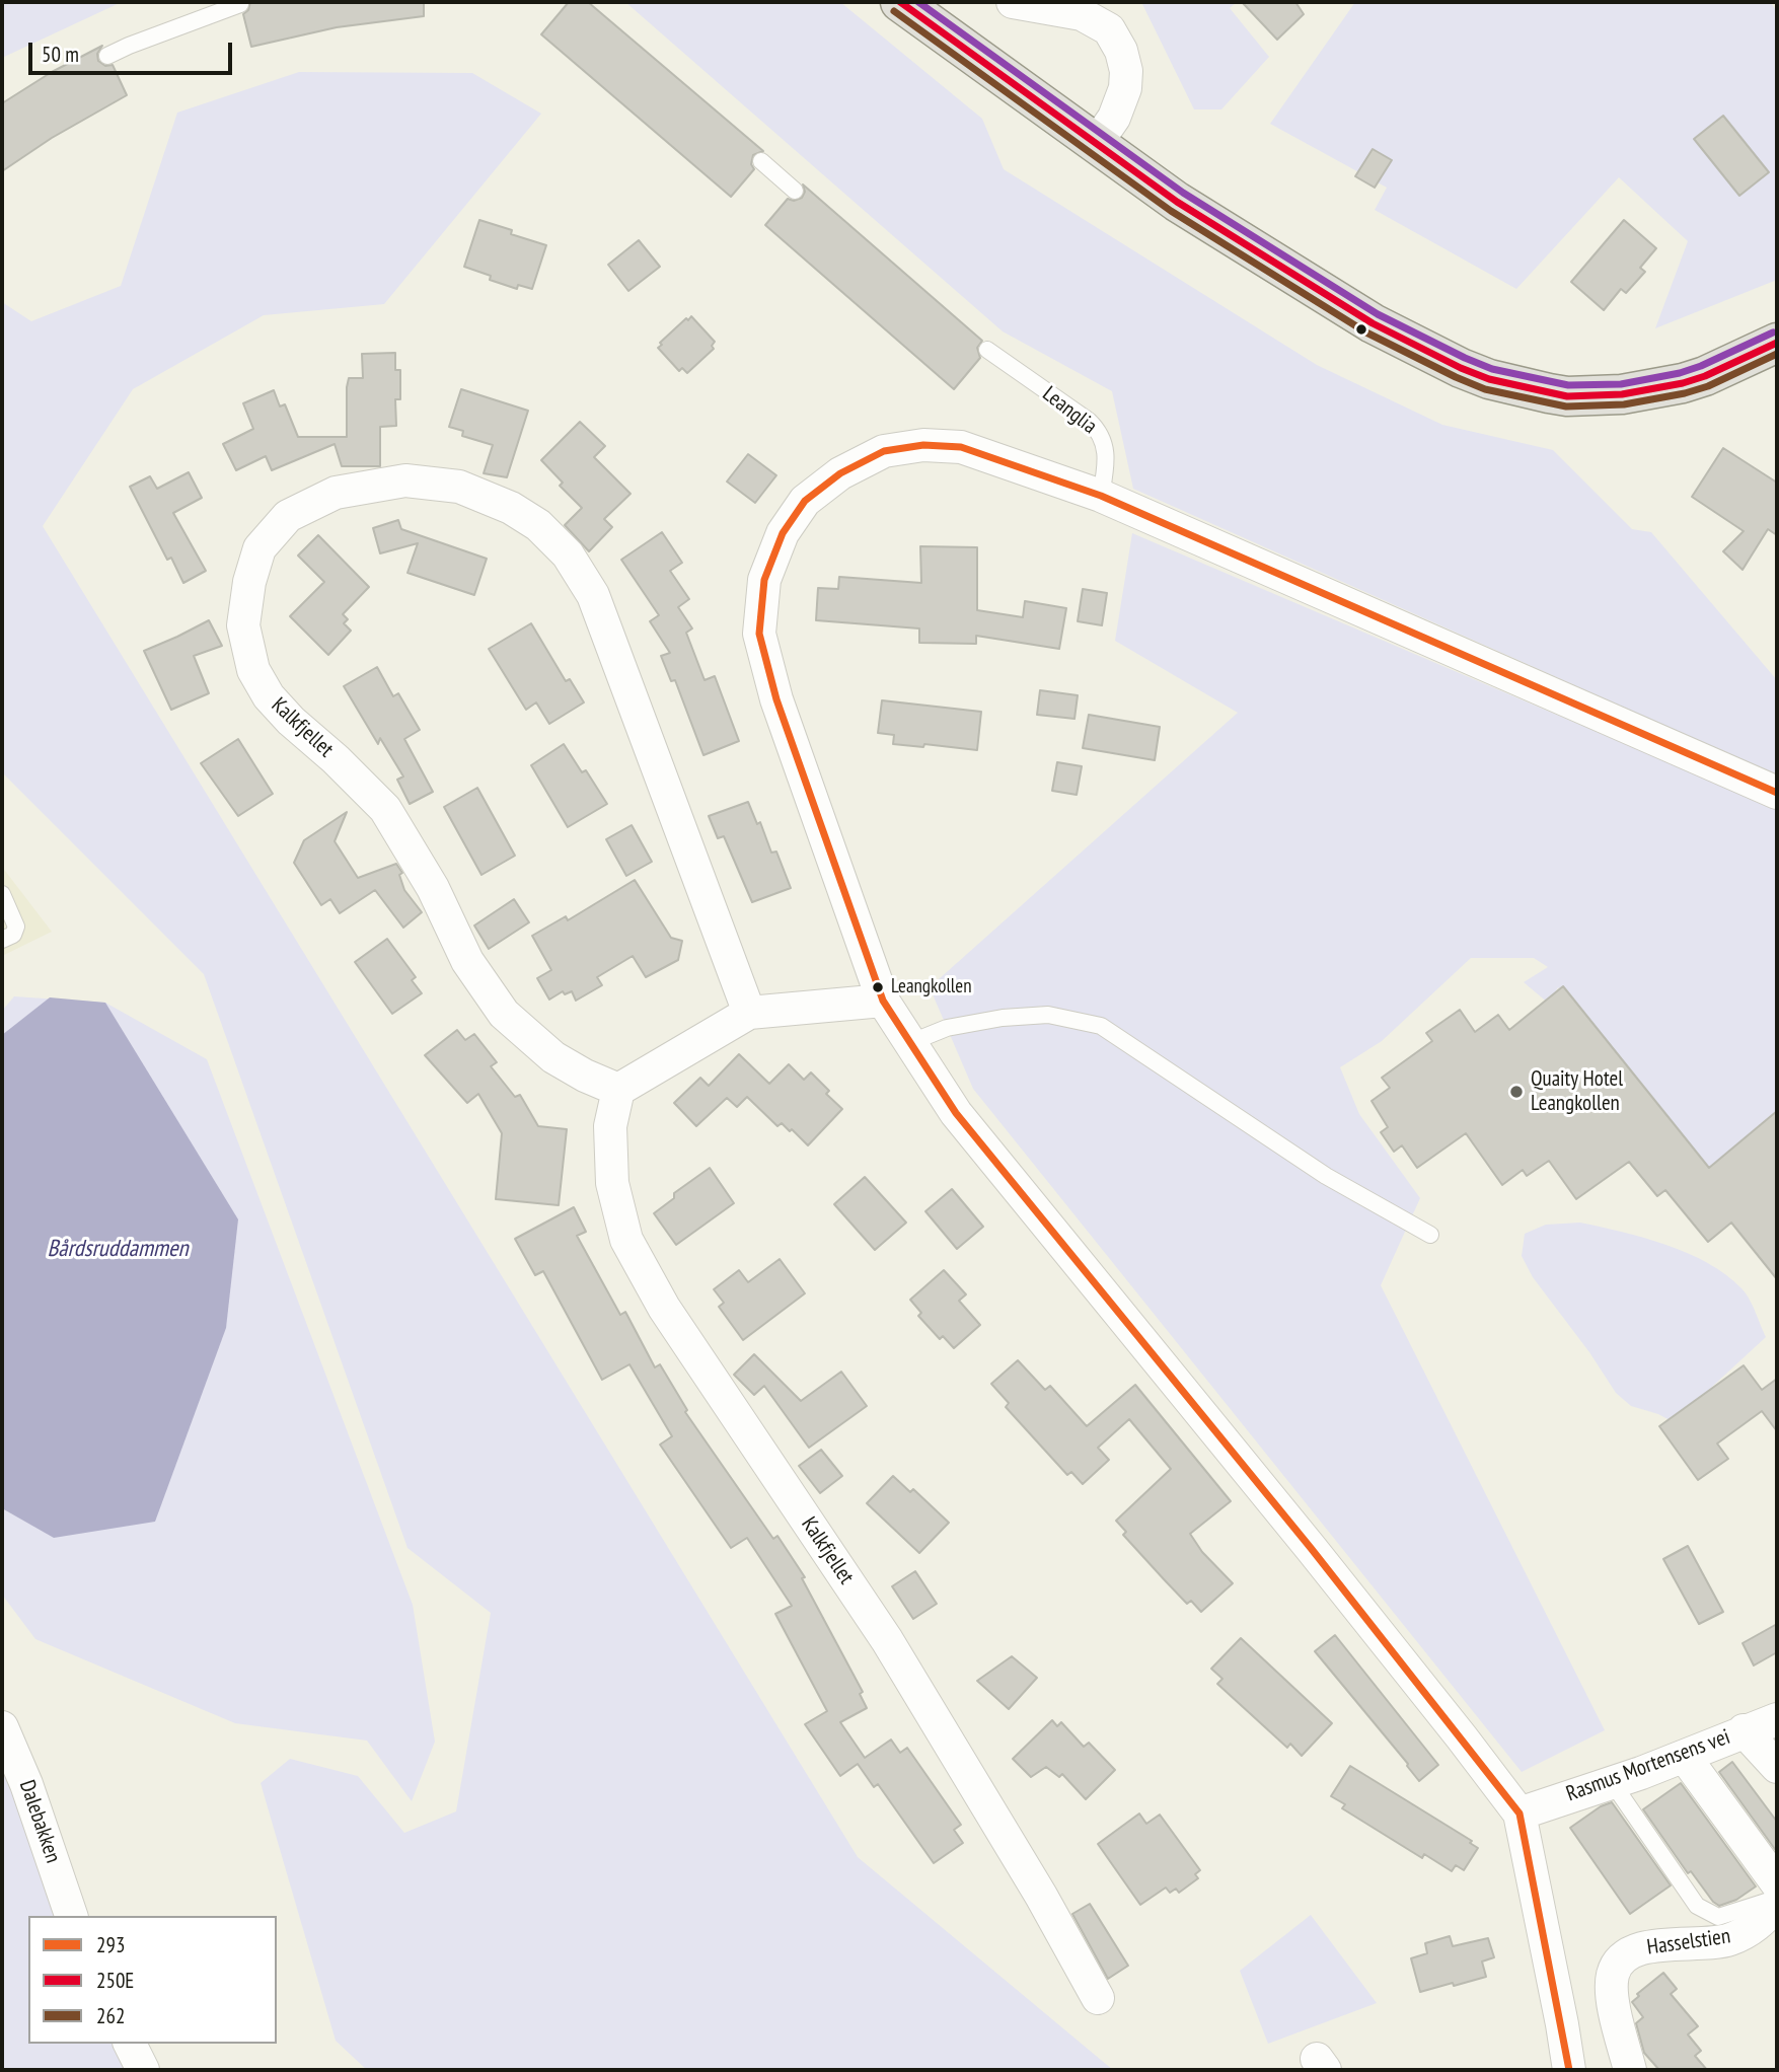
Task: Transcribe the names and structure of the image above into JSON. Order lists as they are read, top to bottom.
{
  "streets": {
    "street": [
      "Kalkfjellet",
      "Rasmus Mortensens vei",
      "Dalebakken",
      "Hasselstien"
    ],
    "lane": ["Leanglia"]
  },
  "water": ["Bårdsruddammen"],
  "places": ["Leangkollen", "Quaity Hotel Leangkollen"],
  "lines": ["transit line 250E", "transit line 262", "transit line 293"],
  "legend": ["293", "250E", "262"],
  "scale_bar": "50 m"
}
